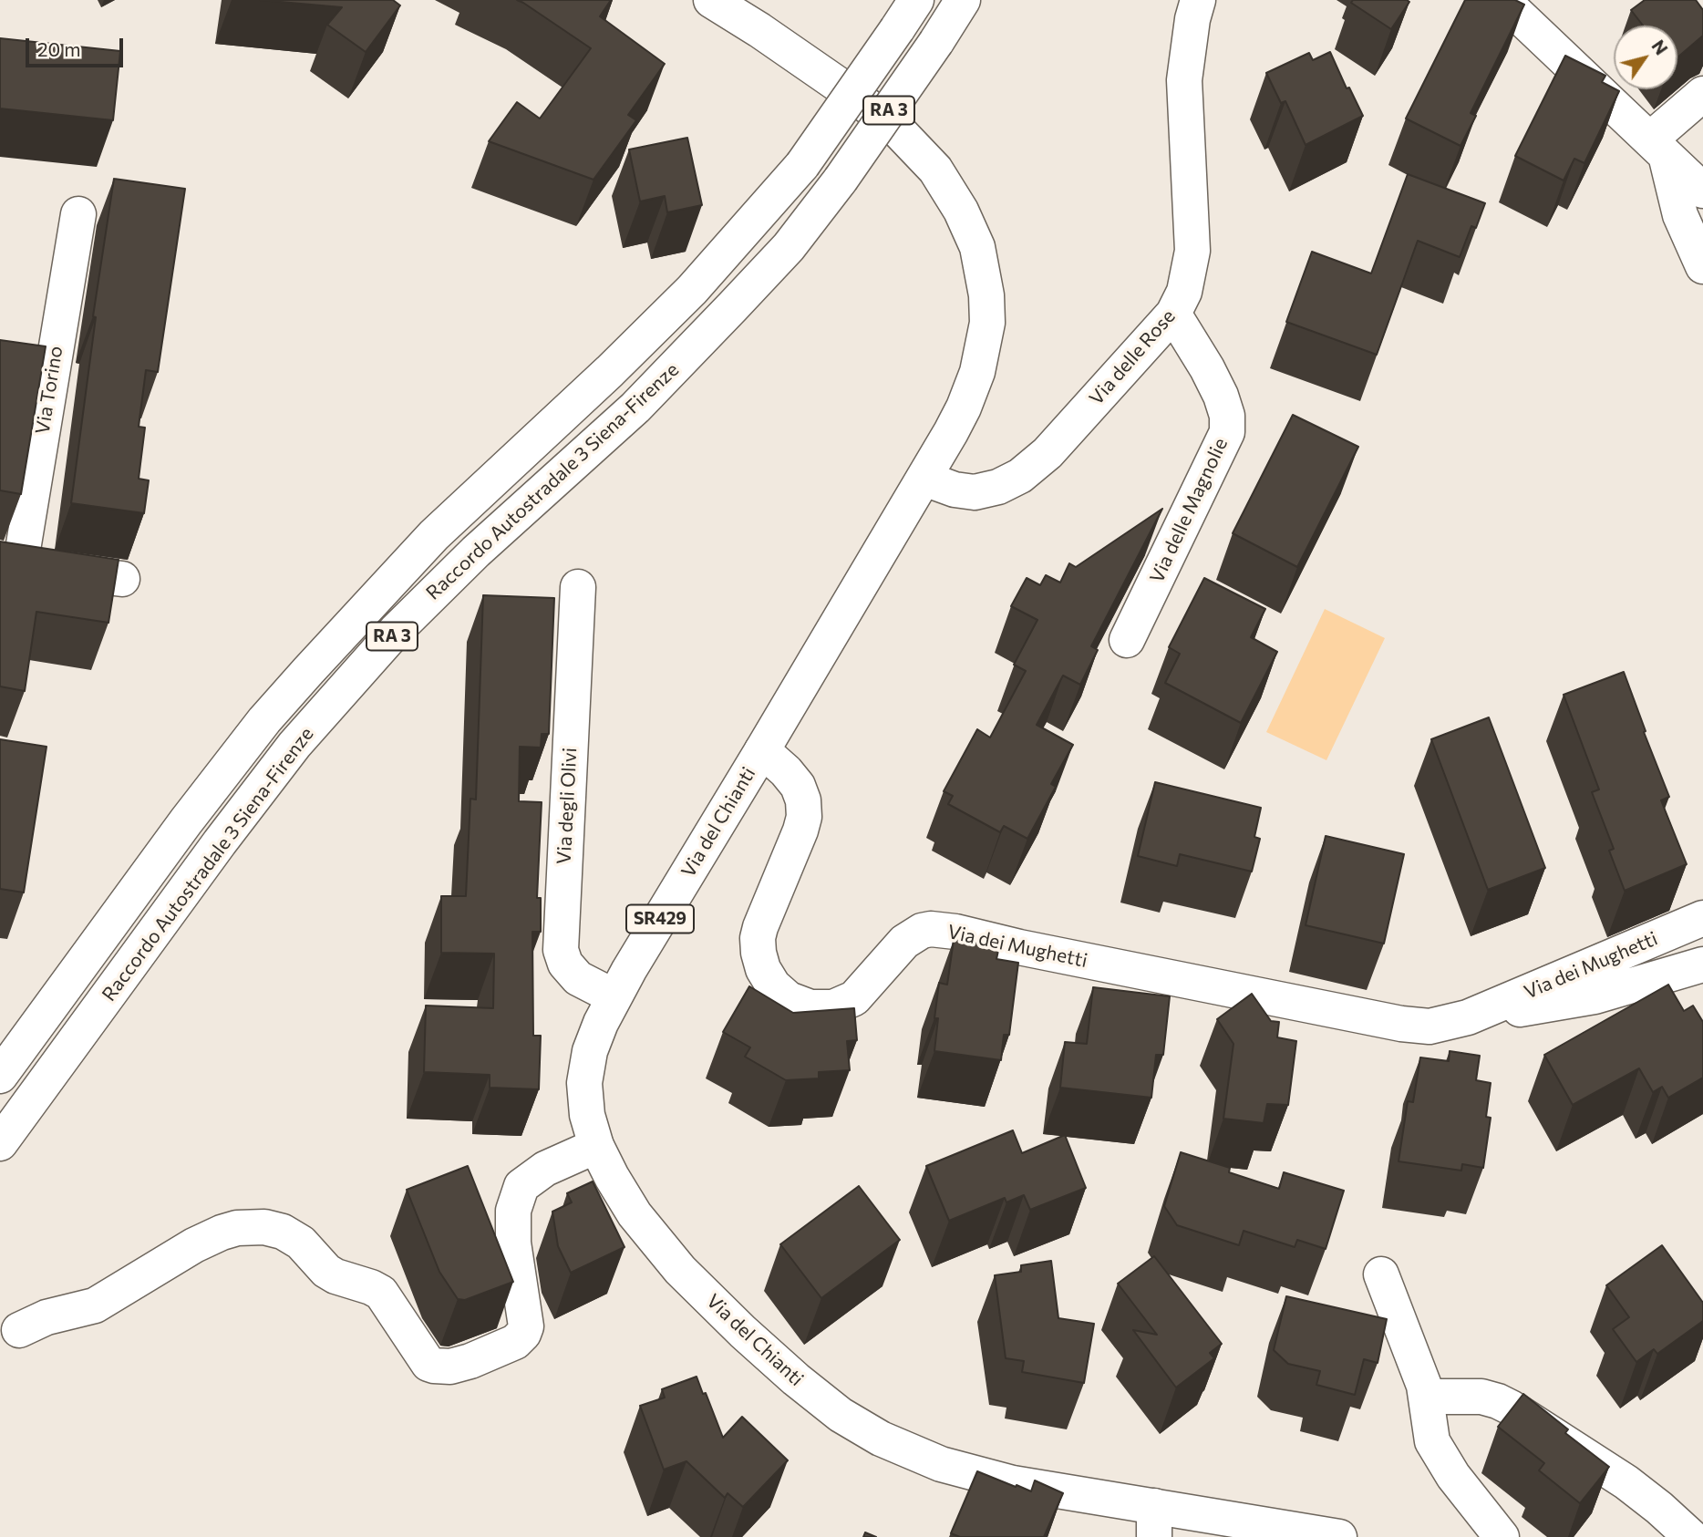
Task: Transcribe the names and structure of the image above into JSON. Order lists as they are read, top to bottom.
{
  "streets": {
    "main road": [
      "RA 3",
      "Via delle Rose",
      "Via Torino",
      "Raccordo Autostradale 3 Siena-Firenze",
      "Via delle Magnolie",
      "Via degli Olivi",
      "Via del Chianti",
      "SR429",
      "Via dei Mughetti"
    ]
  },
  "crossings": [
    ["Via delle Rose", "Via delle Magnolie"],
    ["Via delle Rose", "Via del Chianti"],
    ["Via degli Olivi", "Via del Chianti"],
    ["Via del Chianti", "Via dei Mughetti"]
  ],
  "scale_bar": "20 m",
  "north": "top right"
}
